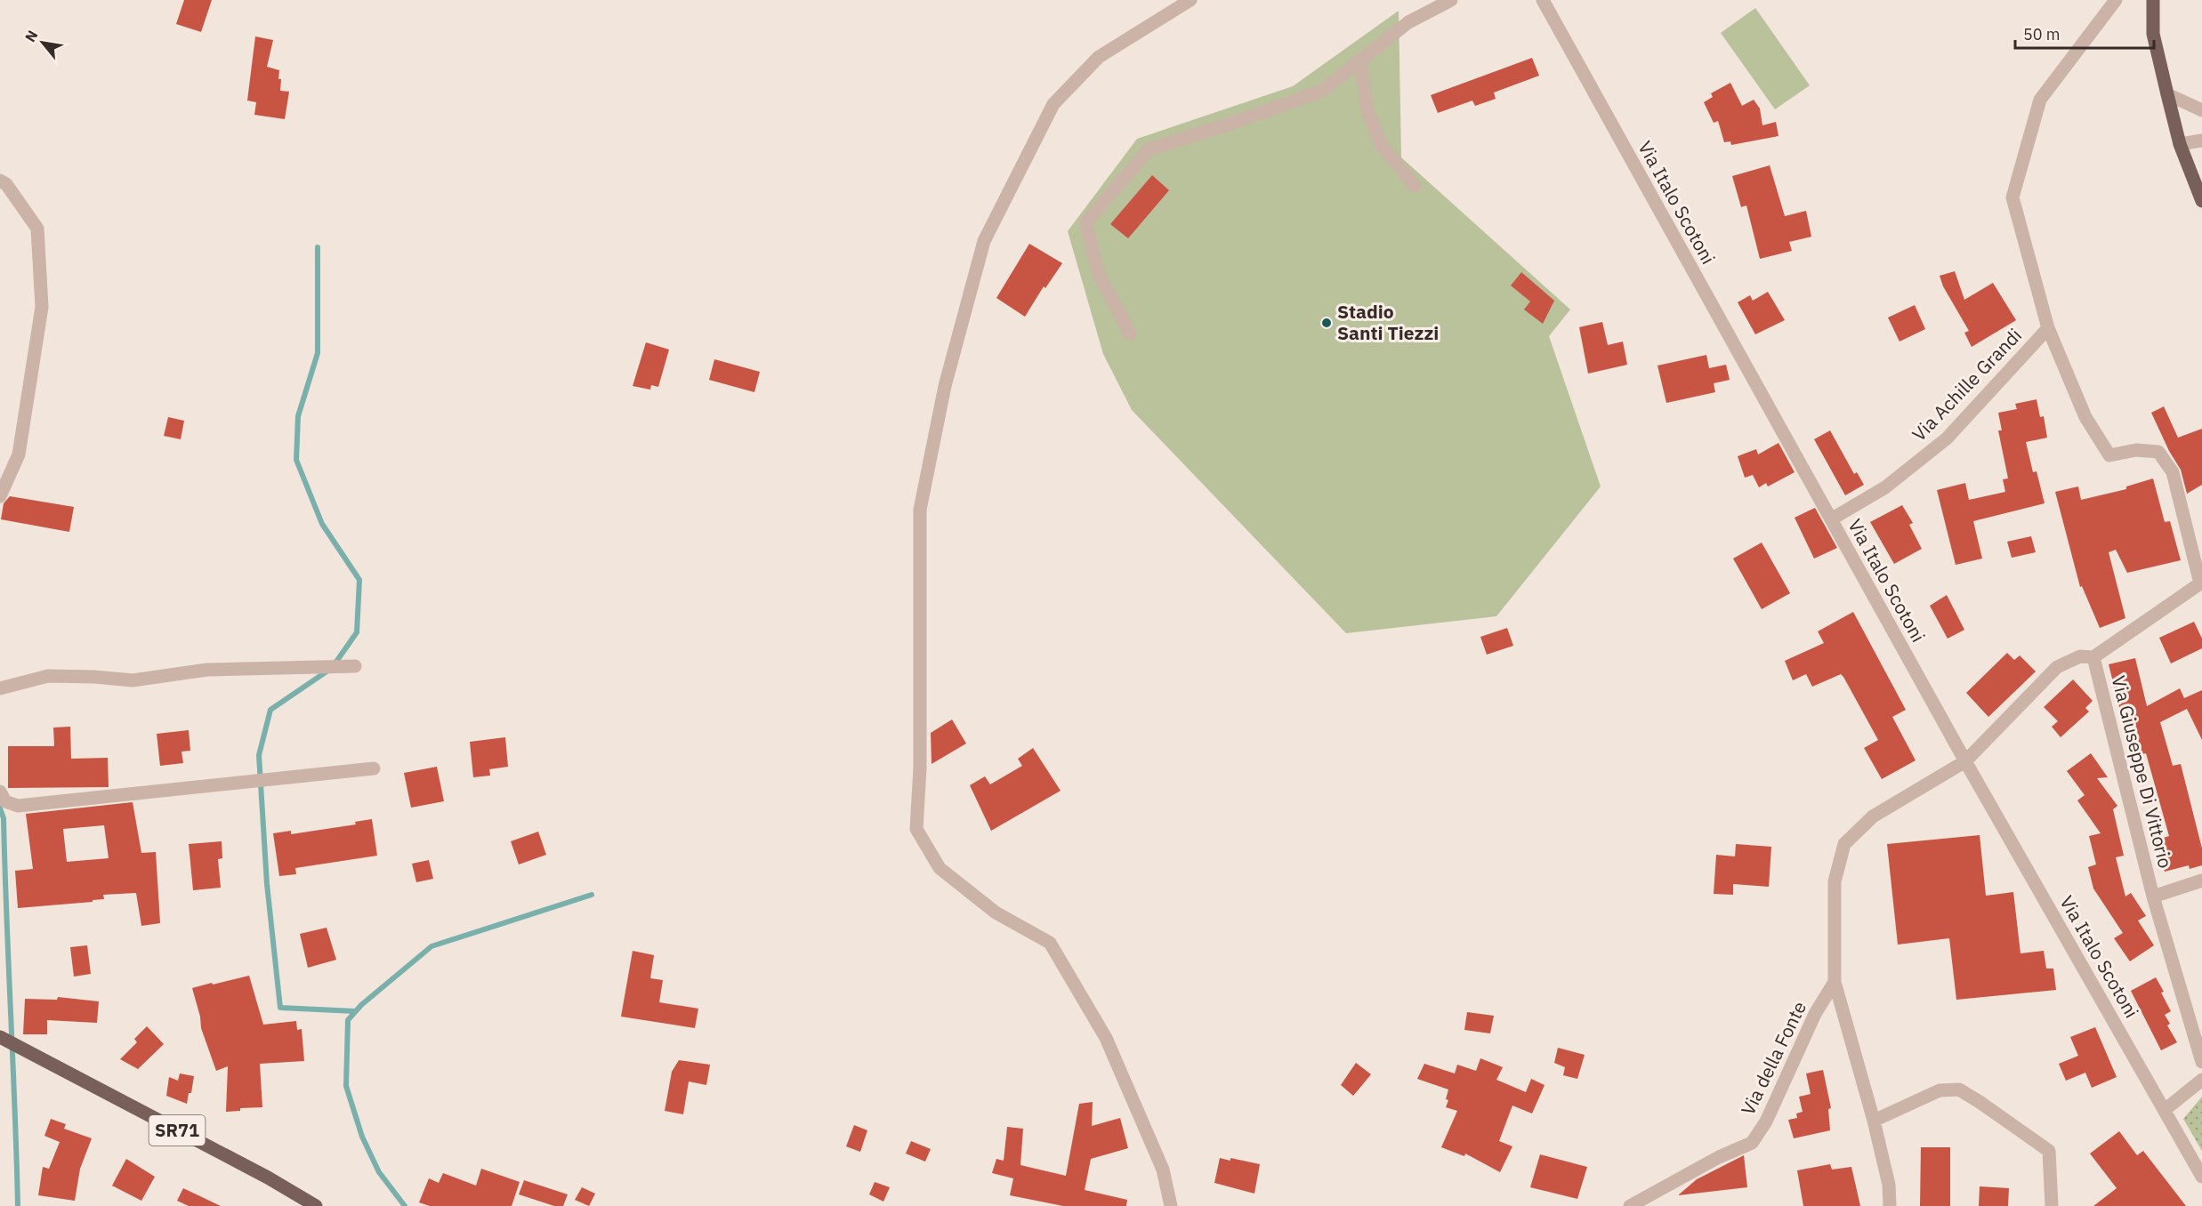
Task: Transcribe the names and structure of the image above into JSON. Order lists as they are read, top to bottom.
{
  "streets": {
    "main road": ["SR71"],
    "street": [
      "Via Italo Scotoni",
      "Via Achille Grandi",
      "Via Giuseppe Di Vittorio",
      "Via della Fonte"
    ]
  },
  "crossings": [
    ["Via Italo Scotoni", "Via Achille Grandi"],
    ["Via Achille Grandi", "Via Giuseppe Di Vittorio"],
    ["Via Achille Grandi", "Via della Fonte"]
  ],
  "places": ["Stadio Santi Tiezzi"],
  "scale_bar": "50 m",
  "north": "top left"
}
